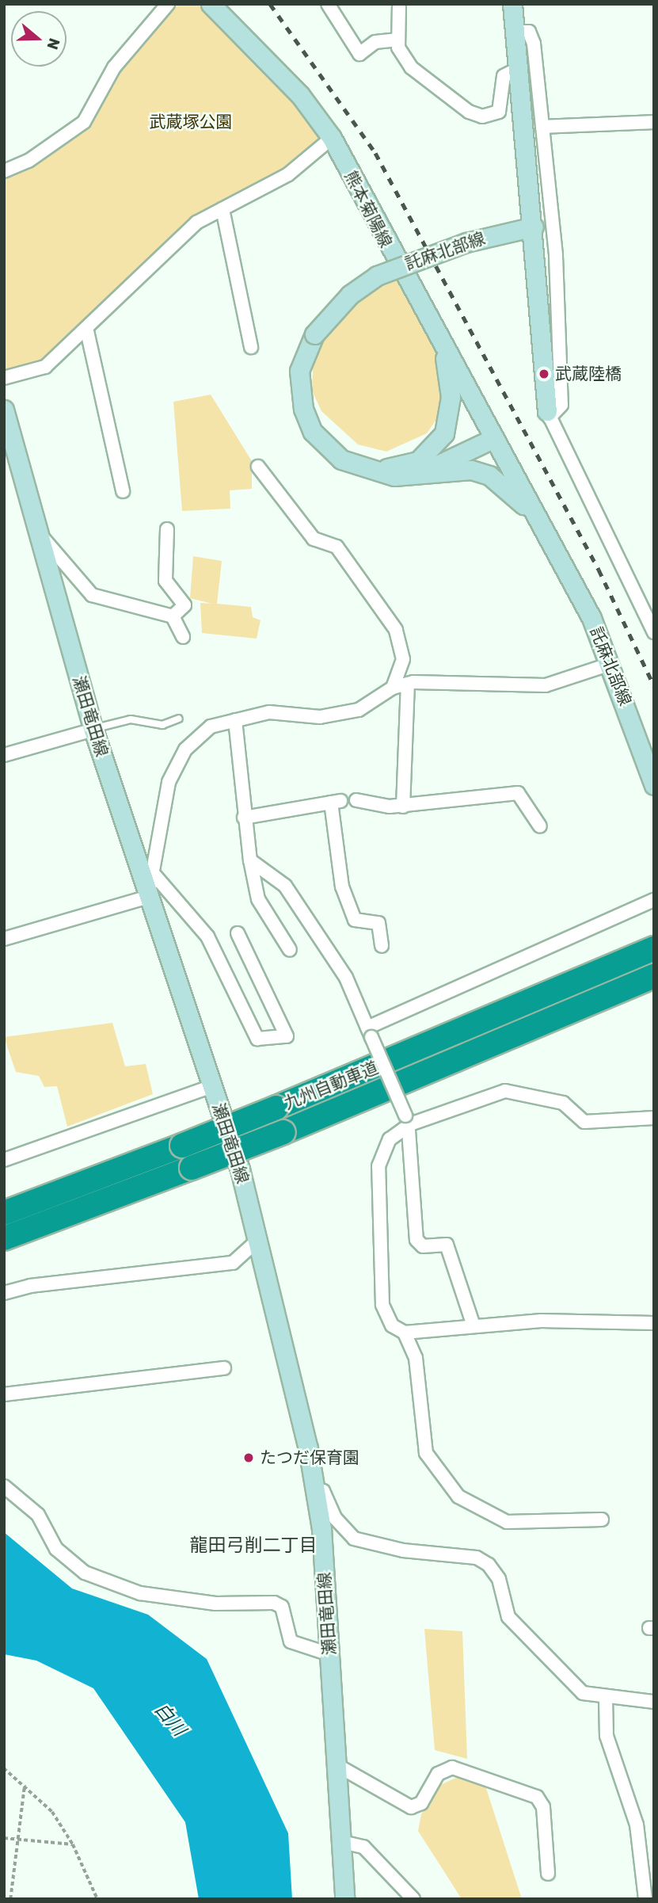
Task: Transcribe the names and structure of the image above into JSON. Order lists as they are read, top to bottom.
{
  "streets": {
    "highway": ["九州自動車道"],
    "main road": ["熊本菊陽線", "託麻北部線", "瀬田竜田線"]
  },
  "crossings": [
    ["熊本菊陽線", "託麻北部線"]
  ],
  "districts": ["龍田弓削二丁目"],
  "water": ["白川"],
  "parks": ["武蔵塚公園"],
  "places": ["武蔵陸橋", "たつだ保育園"],
  "north": "right"
}
